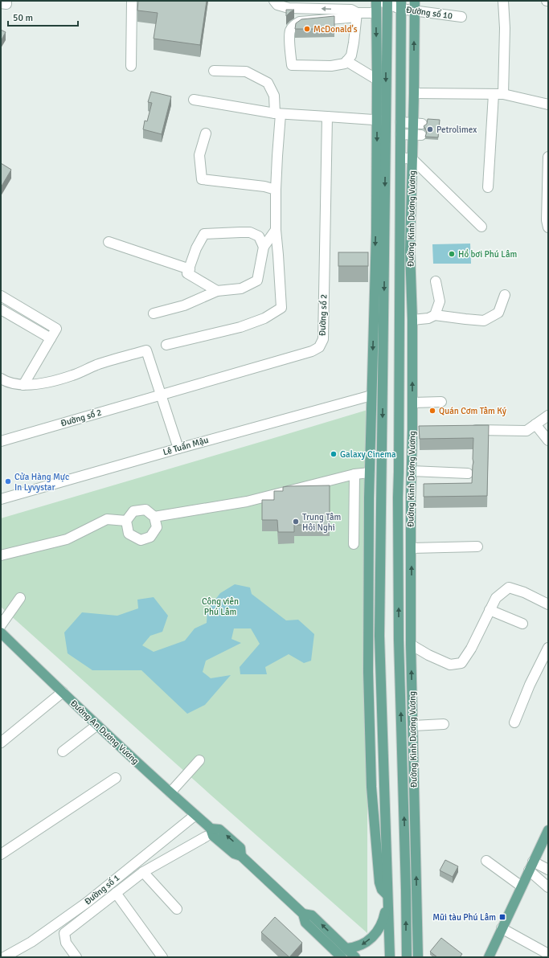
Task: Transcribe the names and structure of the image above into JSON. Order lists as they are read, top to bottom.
{
  "streets": {
    "main road": ["Đường Kinh Dương Vương", "Đường An Dương Vương"],
    "street": [
      "Đường số 10",
      "Đường số 2",
      "Lê Tuấn Mậu",
      "Đường số 1"
    ]
  },
  "crossings": [
    ["Đường số 10", "Đường Kinh Dương Vương"],
    ["Đường An Dương Vương", "Đường số 1"]
  ],
  "parks": ["Công viên Phú Lâm"],
  "places": {
    "other": [
      "McDonald's",
      "Petrolimex",
      "Hồ bơi Phú Lâm",
      "Quán Cơm Tâm Ký",
      "Galaxy Cinema",
      "Cửa Hàng Mực In Lyvystar",
      "Trung Tâm Hôi Nghi"
    ],
    "transit": ["Mũi tàu Phú Lâm"]
  },
  "scale_bar": "50 m"
}
